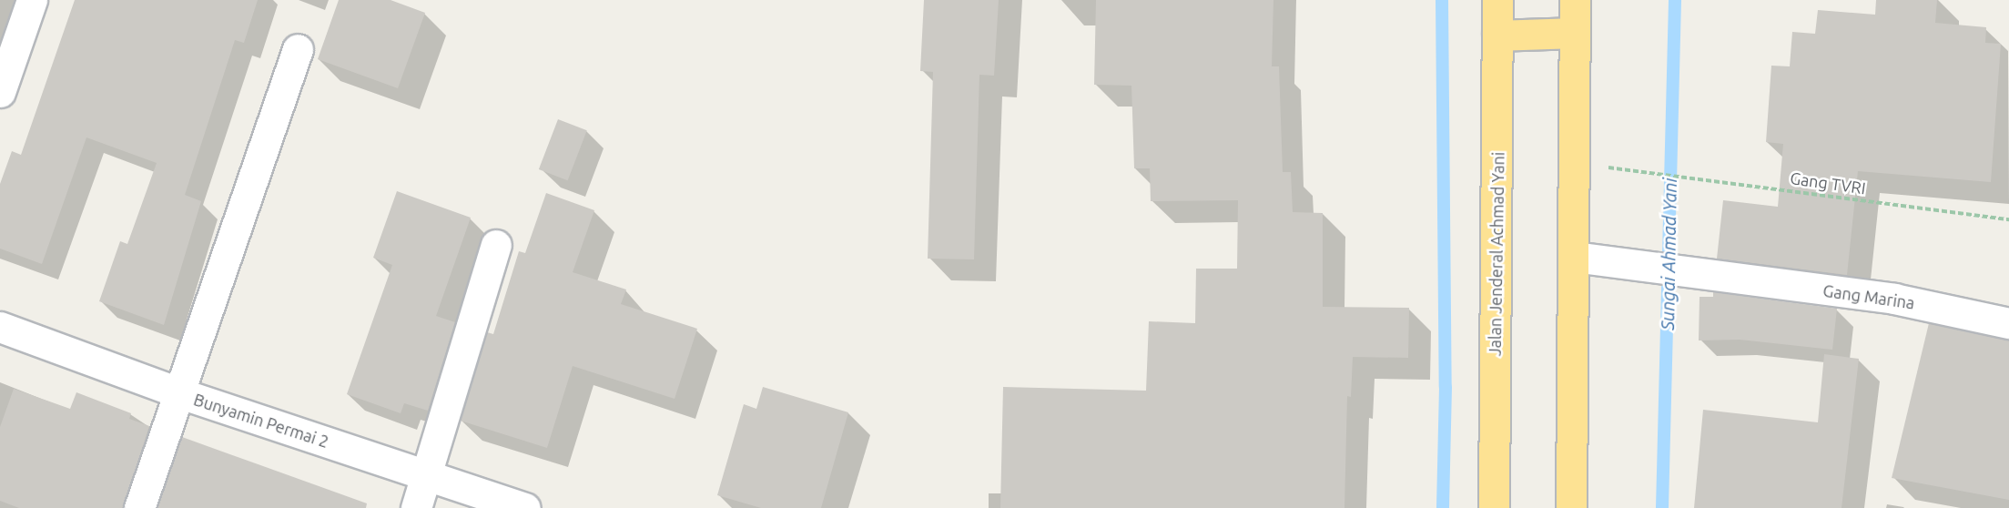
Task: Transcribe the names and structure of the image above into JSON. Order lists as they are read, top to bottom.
{
  "streets": {
    "highway": ["Jalan Jenderal Achmad Yani"],
    "street": ["Gang Marina", "Bunyamin Permai 2"],
    "path": ["Gang TVRI"]
  },
  "water": ["Sungai Ahmad Yani"]
}
